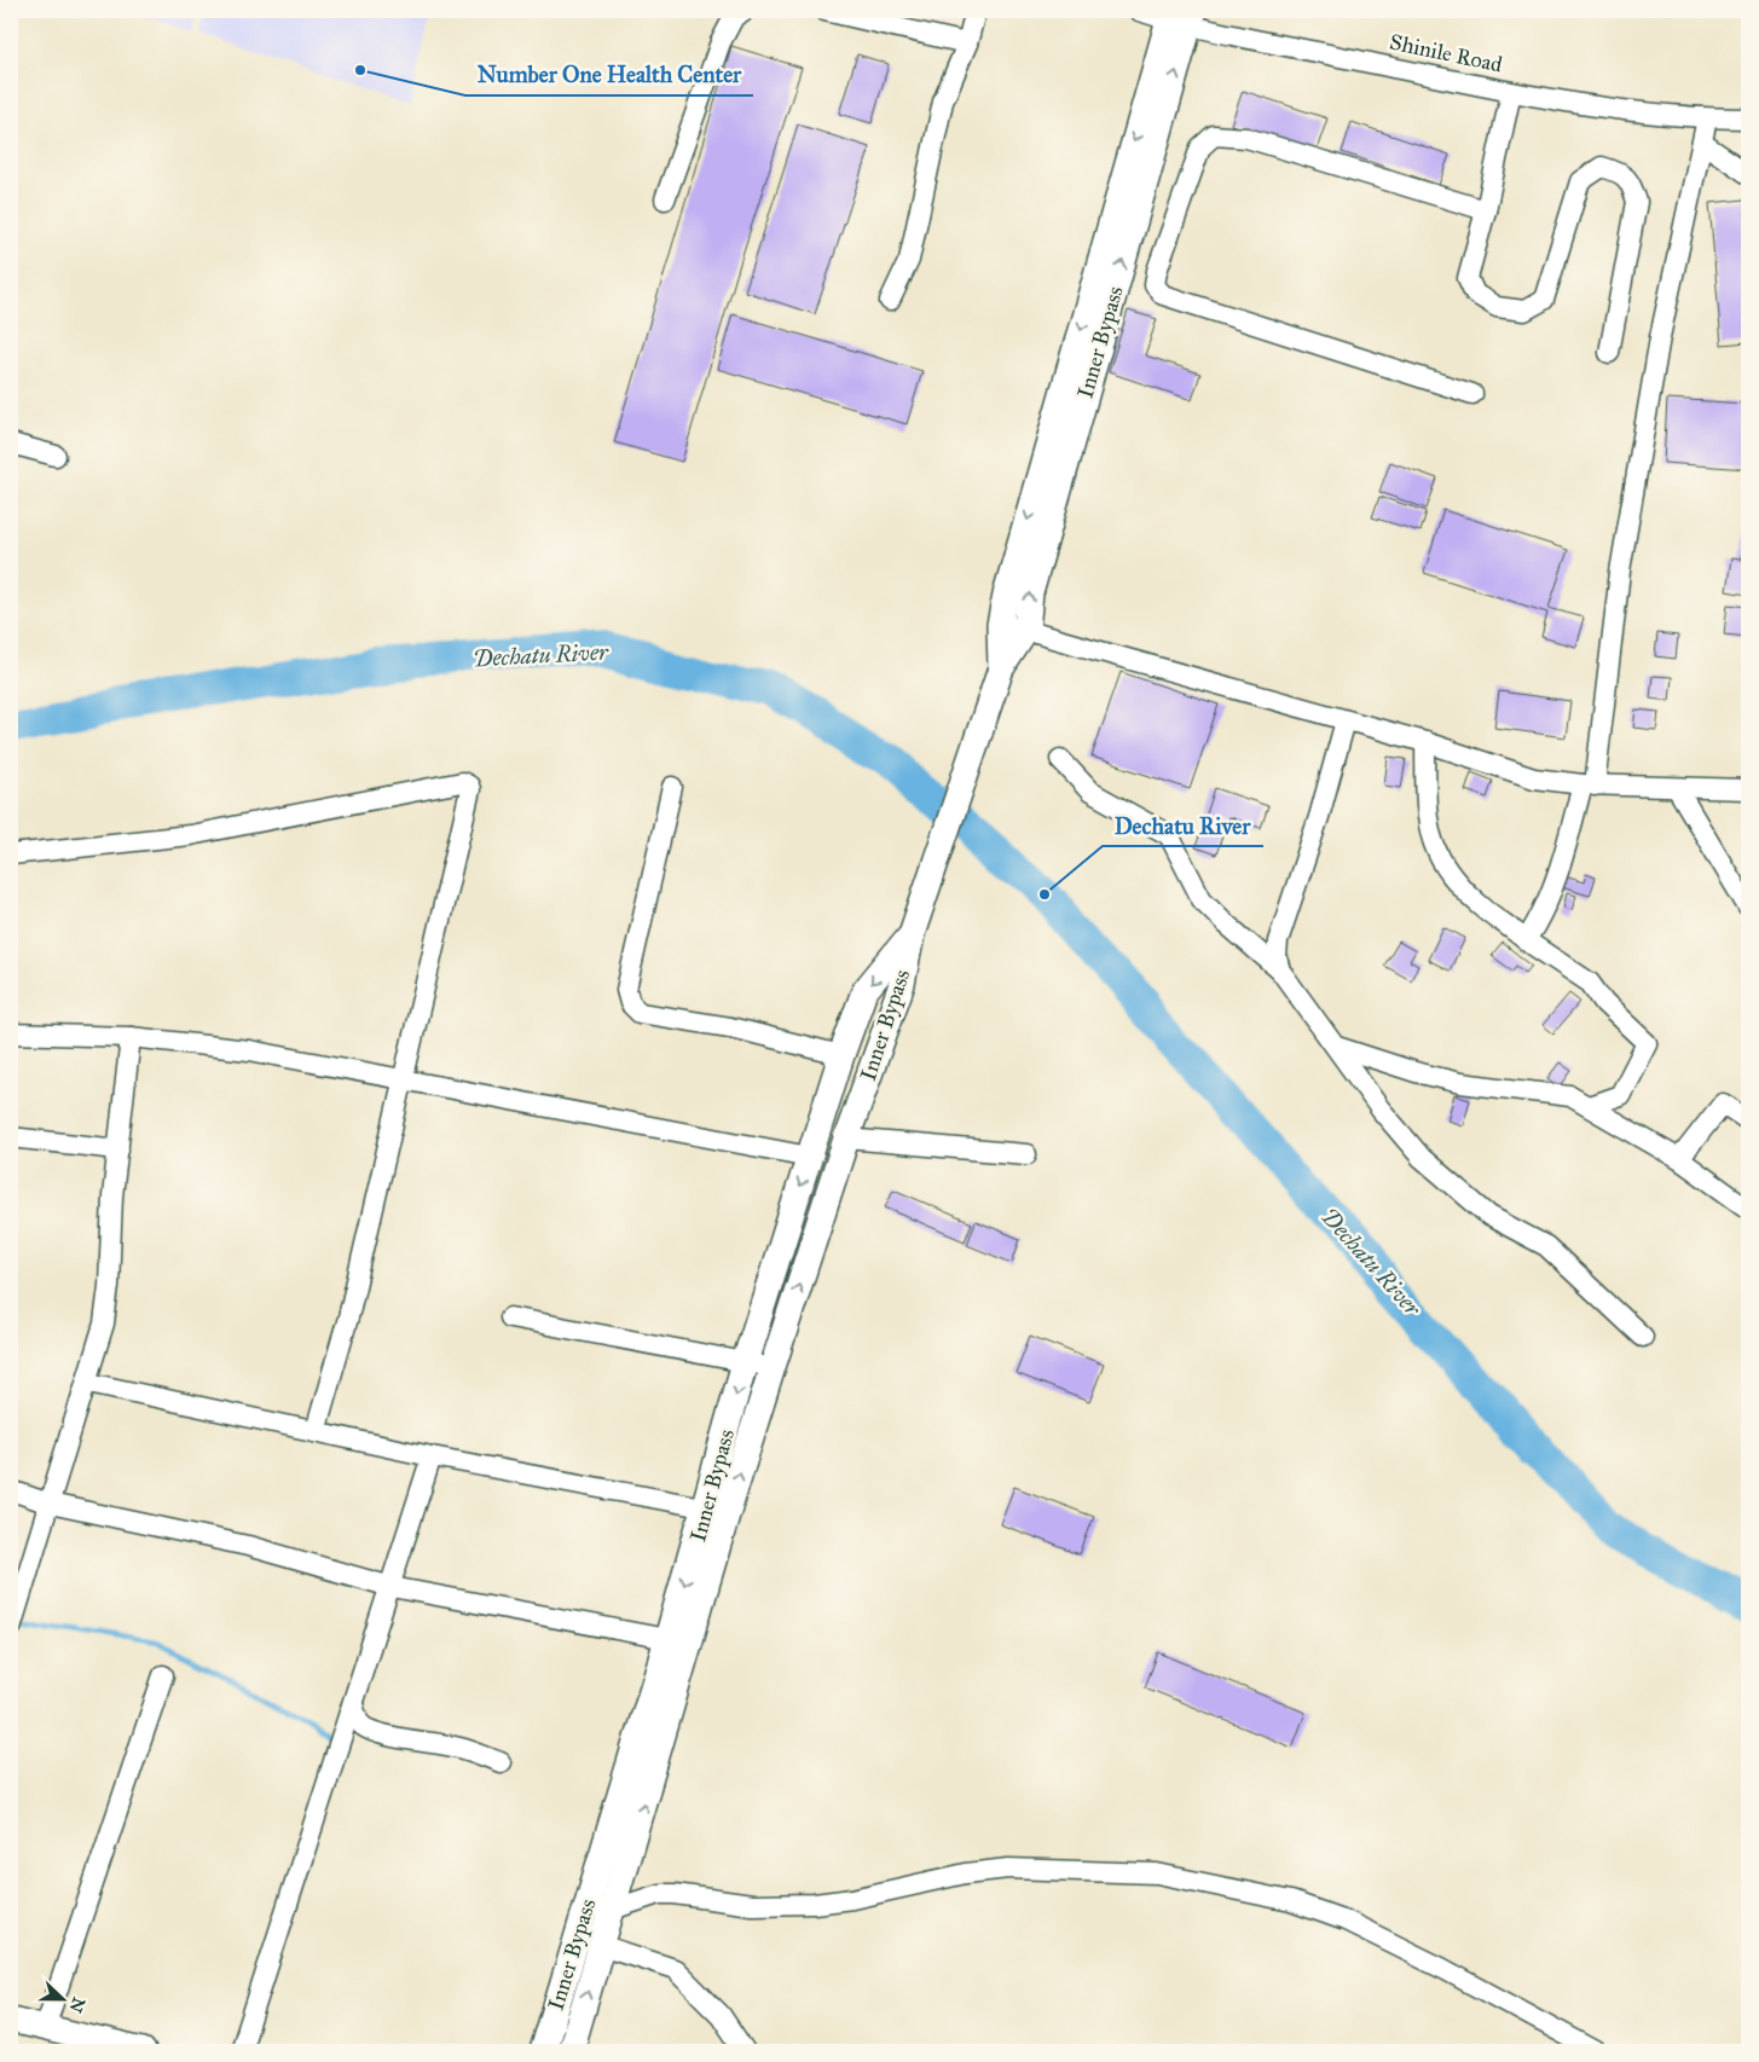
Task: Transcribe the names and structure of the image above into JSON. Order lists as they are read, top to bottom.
{
  "streets": {
    "main road": ["Inner Bypass"],
    "street": ["Shinile Road"]
  },
  "crossings": [
    ["Shinile Road", "Inner Bypass"]
  ],
  "water": ["Dechatu River"],
  "places": ["Number One Health Center", "Dechatu River"],
  "north": "right"
}
